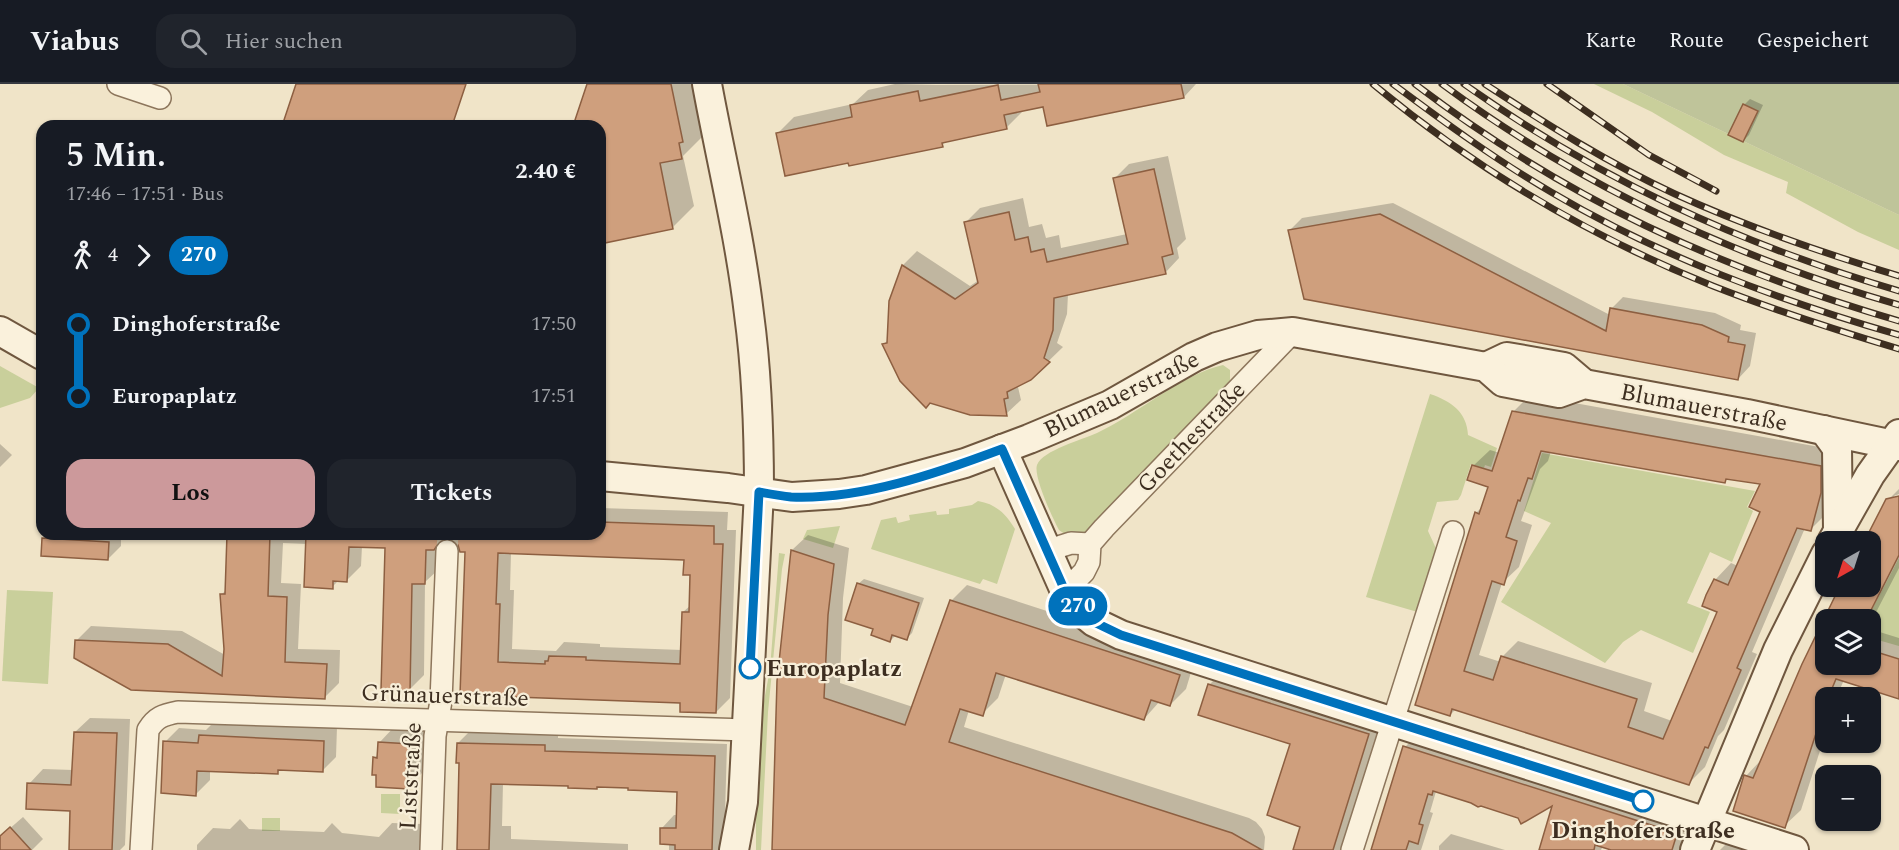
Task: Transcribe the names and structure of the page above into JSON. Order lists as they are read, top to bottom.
{
  "streets": {
    "main road": ["Blumauerstraße"],
    "street": ["Goethestraße", "Grünauerstraße", "Liststraße"]
  },
  "crossings": [
    ["Blumauerstraße", "Goethestraße"],
    ["Grünauerstraße", "Liststraße"]
  ],
  "places": ["Europaplatz", "Dinghoferstraße"],
  "lines": ["bus line 270"],
  "north": "bottom left",
  "page": {
    "header": "Viabus",
    "search": "Hier suchen",
    "nav": ["Karte", "Route", "Gespeichert"],
    "on_map": "270",
    "heading": ["5 Min.", "17:46 – 17:51 · Bus", "2.40 €"],
    "legs": ["4", "270"],
    "list": [
      {
        "name": "Dinghoferstraße",
        "value": "17:50"
      },
      {
        "name": "Europaplatz",
        "value": "17:51"
      }
    ],
    "buttons": ["Los", "Tickets"],
    "map_buttons": ["+", "−"]
  }
}
